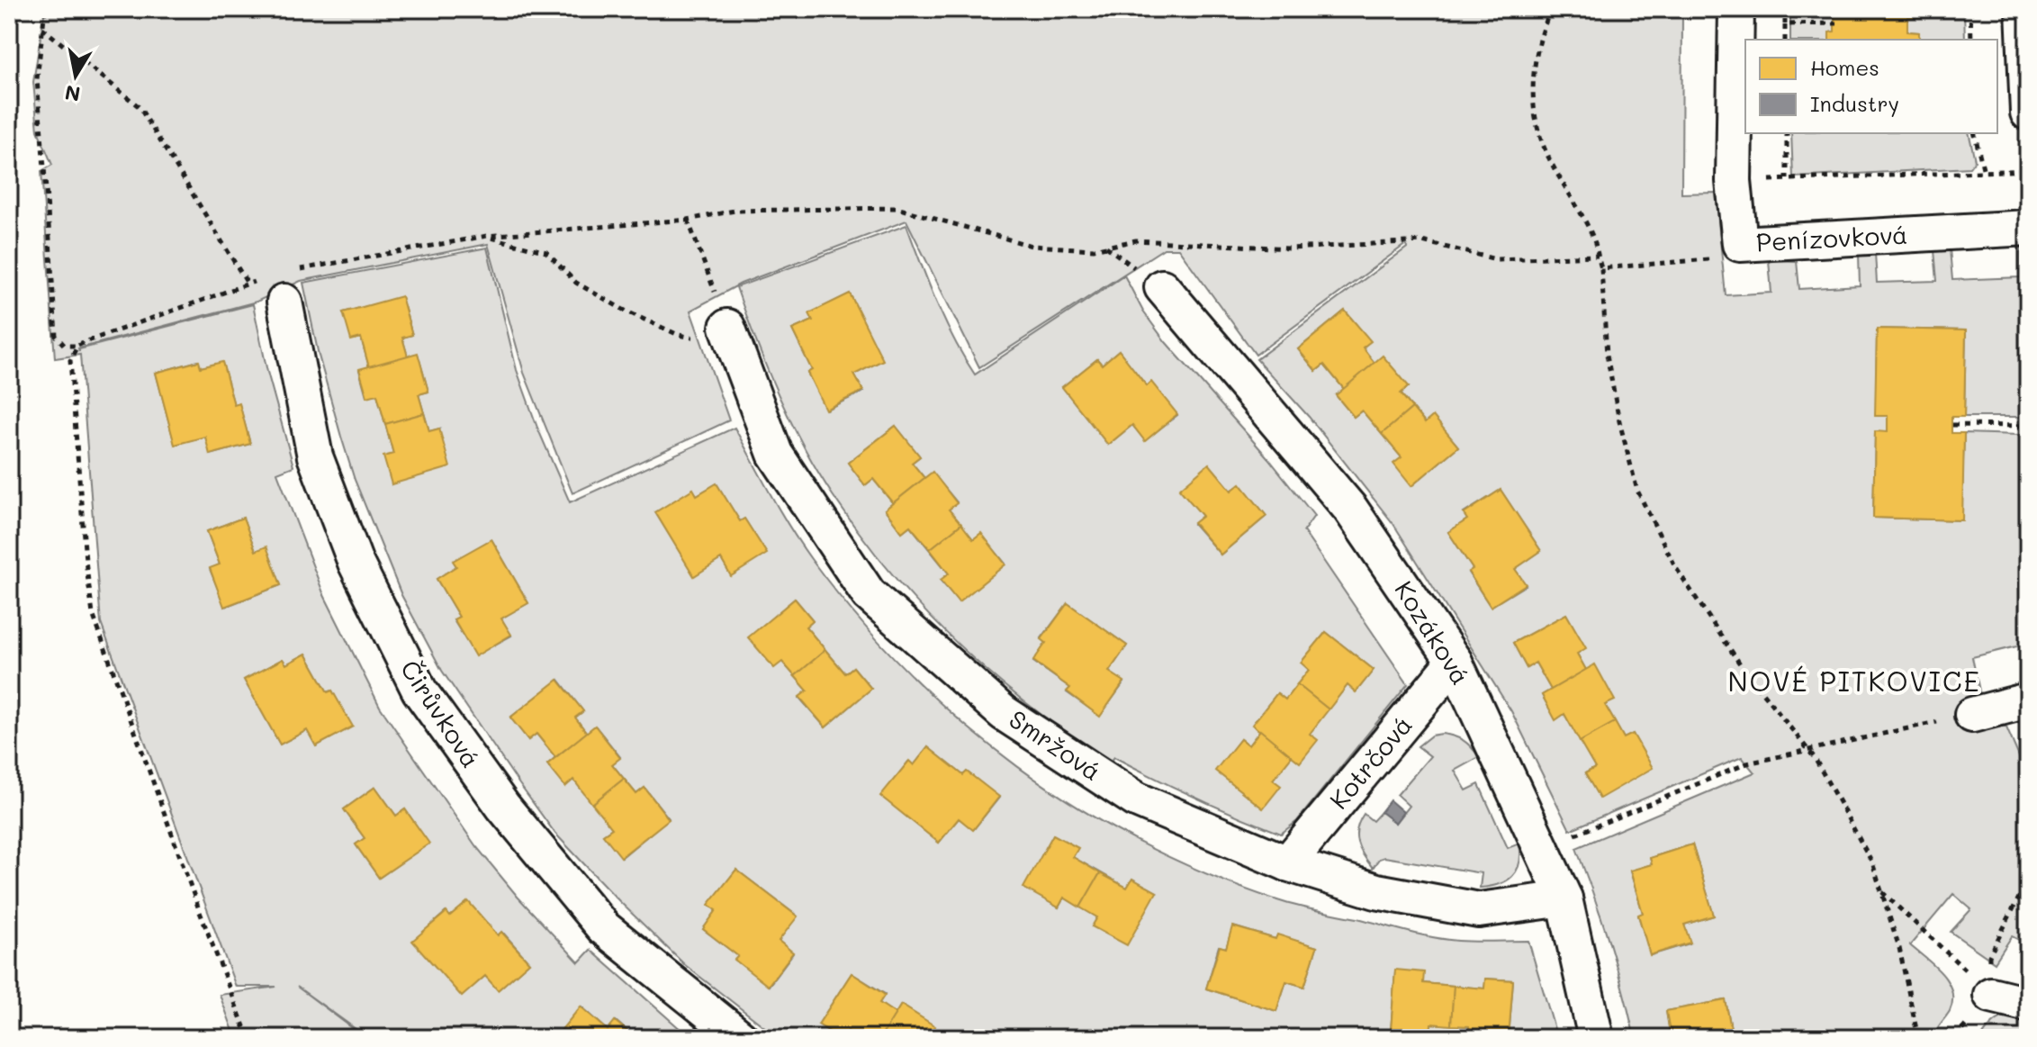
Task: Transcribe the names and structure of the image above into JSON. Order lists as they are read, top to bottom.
{
  "streets": {
    "street": [
      "Penízovková",
      "Kozáková",
      "Čirůvková",
      "Smržová",
      "Kotrčová"
    ]
  },
  "crossings": [
    ["Kozáková", "Smržová"],
    ["Kozáková", "Kotrčová"],
    ["Smržová", "Kotrčová"]
  ],
  "districts": ["NOVÉ PITKOVICE"],
  "legend": ["Homes", "Industry"],
  "north": "bottom"
}
